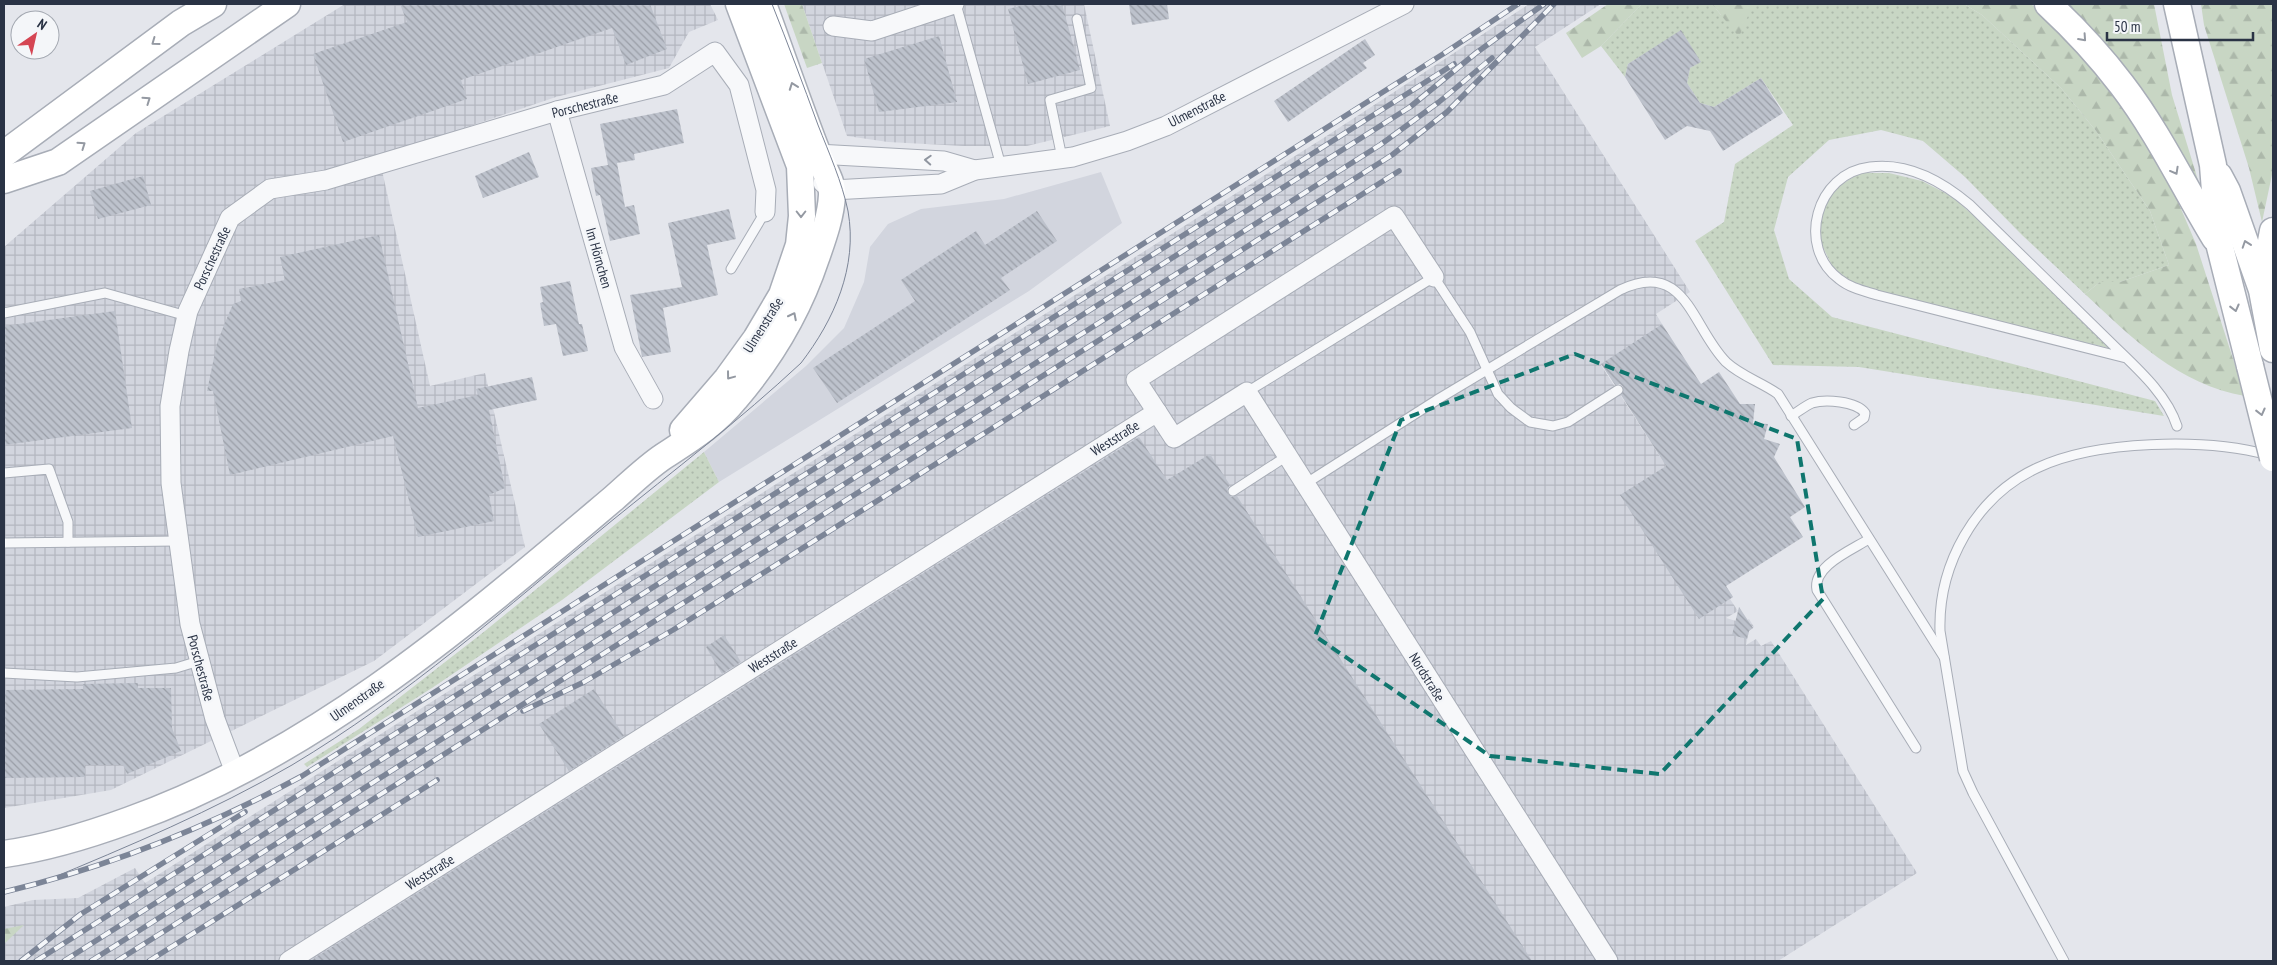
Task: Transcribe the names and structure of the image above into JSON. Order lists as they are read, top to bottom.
{
  "streets": {
    "main road": ["Ulmenstraße"],
    "street": [
      "Porschestraße",
      "Im Hörnchen",
      "Weststraße",
      "Nordstraße"
    ]
  },
  "crossings": [
    ["Porschestraße", "Ulmenstraße"],
    ["Porschestraße", "Im Hörnchen"]
  ],
  "scale_bar": "50 m",
  "north": "top right"
}
